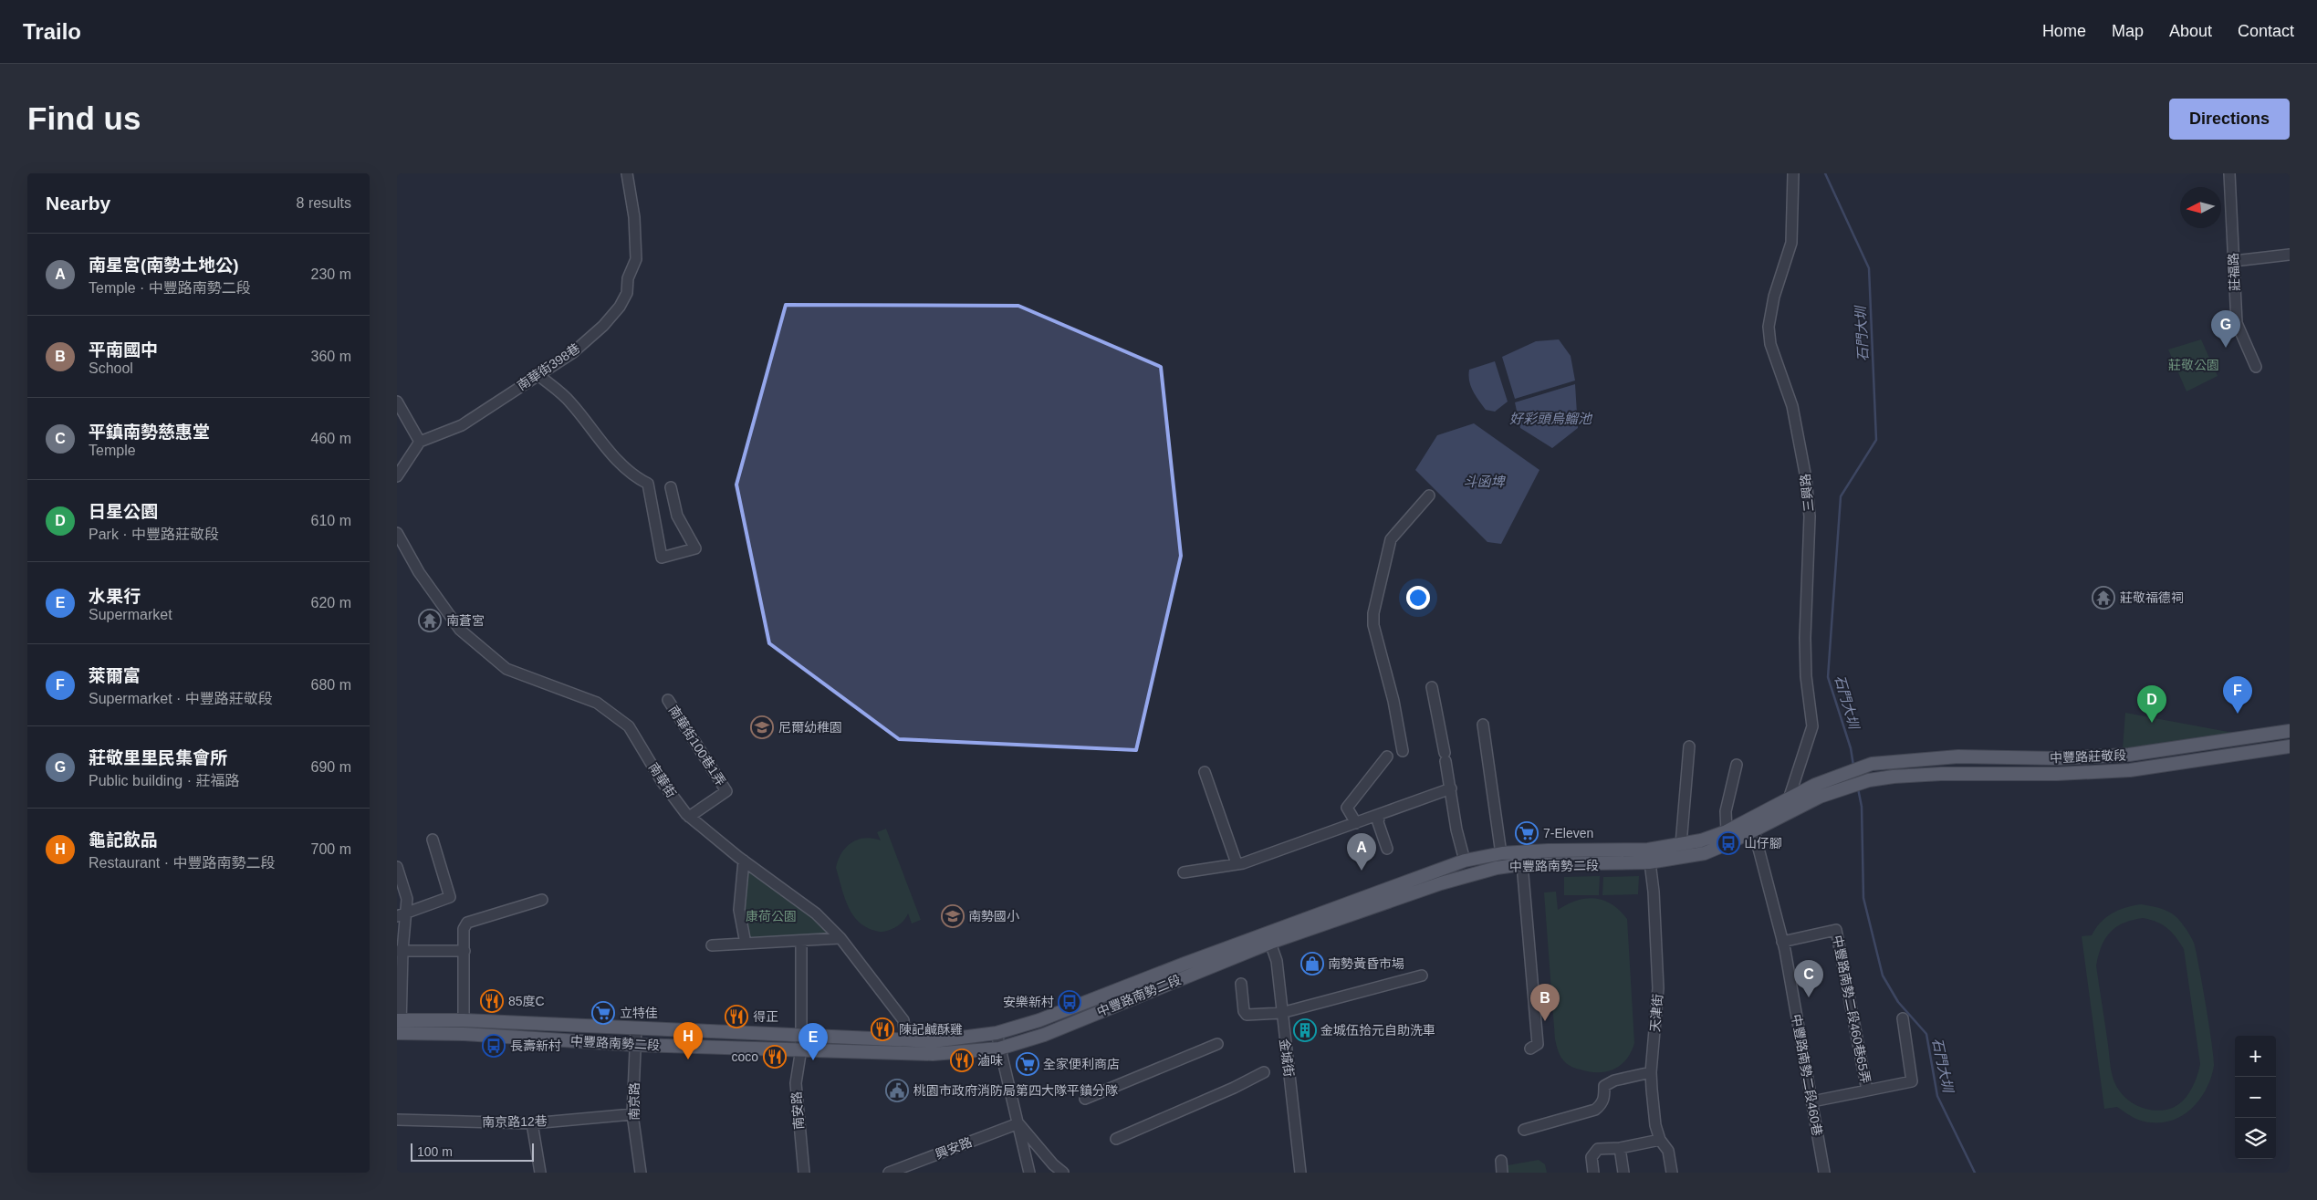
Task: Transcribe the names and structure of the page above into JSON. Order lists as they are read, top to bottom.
{
  "streets": {
    "main road": ["中豐路莊敬段", "中豐路南勢二段"],
    "street": [
      "莊福路",
      "南華街398巷",
      "三興路",
      "南華街100巷1弄",
      "南華街",
      "中豐路南勢二段460巷65弄",
      "天津街",
      "金城街",
      "中豐路南勢二段460巷",
      "南京路",
      "南安路",
      "南京路12巷",
      "興安路"
    ]
  },
  "crossings": [
    ["三興路", "中豐路南勢二段"],
    ["南華街100巷1弄", "南華街"],
    ["中豐路莊敬段", "中豐路南勢二段"],
    ["南華街", "中豐路南勢二段"],
    ["中豐路南勢二段", "天津街"],
    ["中豐路南勢二段", "金城街"],
    ["中豐路南勢二段", "中豐路南勢二段460巷"],
    ["中豐路南勢二段", "南京路"],
    ["中豐路南勢二段", "南安路"],
    ["中豐路南勢二段460巷65弄", "中豐路南勢二段460巷"],
    ["南京路", "南京路12巷"]
  ],
  "water": ["石門大圳", "好彩頭烏鰡池", "斗函埤"],
  "parks": ["莊敬公園", "康荷公園"],
  "places": {
    "temple": ["莊敬福德祠", "南蒼宮"],
    "school or university": ["尼爾幼稚園", "南勢國小"],
    "supermarket": ["7-Eleven", "立特佳", "全家便利商店"],
    "bus stop": ["山仔腳", "安樂新村", "長壽新村"],
    "shop": ["南勢黃昏市場"],
    "restaurant": [
      "85度C",
      "得正",
      "陳記鹹酥雞",
      "coco",
      "滷味"
    ],
    "building": ["金城伍拾元自助洗車"],
    "public building": ["桃園市政府消防局第四大隊平鎮分隊"]
  },
  "scale_bar": "100 m",
  "north": "left",
  "page": {
    "header": "Trailo",
    "nav": [
      "Home",
      "Map",
      "About",
      "Contact"
    ],
    "buttons": "Directions",
    "title": "Find us",
    "heading": ["Nearby", "8 results"],
    "list": [
      {
        "mark": "A",
        "name": "南星宮(南勢土地公)",
        "note": "Temple · 中豐路南勢二段",
        "value": "230 m"
      },
      {
        "mark": "B",
        "name": "平南國中",
        "note": "School",
        "value": "360 m"
      },
      {
        "mark": "C",
        "name": "平鎮南勢慈惠堂",
        "note": "Temple",
        "value": "460 m"
      },
      {
        "mark": "D",
        "name": "日星公園",
        "note": "Park · 中豐路莊敬段",
        "value": "610 m"
      },
      {
        "mark": "E",
        "name": "水果行",
        "note": "Supermarket",
        "value": "620 m"
      },
      {
        "mark": "F",
        "name": "萊爾富",
        "note": "Supermarket · 中豐路莊敬段",
        "value": "680 m"
      },
      {
        "mark": "G",
        "name": "莊敬里里民集會所",
        "note": "Public building · 莊福路",
        "value": "690 m"
      },
      {
        "mark": "H",
        "name": "龜記飲品",
        "note": "Restaurant · 中豐路南勢二段",
        "value": "700 m"
      }
    ],
    "pins": [
      "G",
      "F",
      "D",
      "A",
      "C",
      "B",
      "H",
      "E"
    ],
    "map_buttons": ["+", "−"],
    "scale": "100 m"
  }
}
